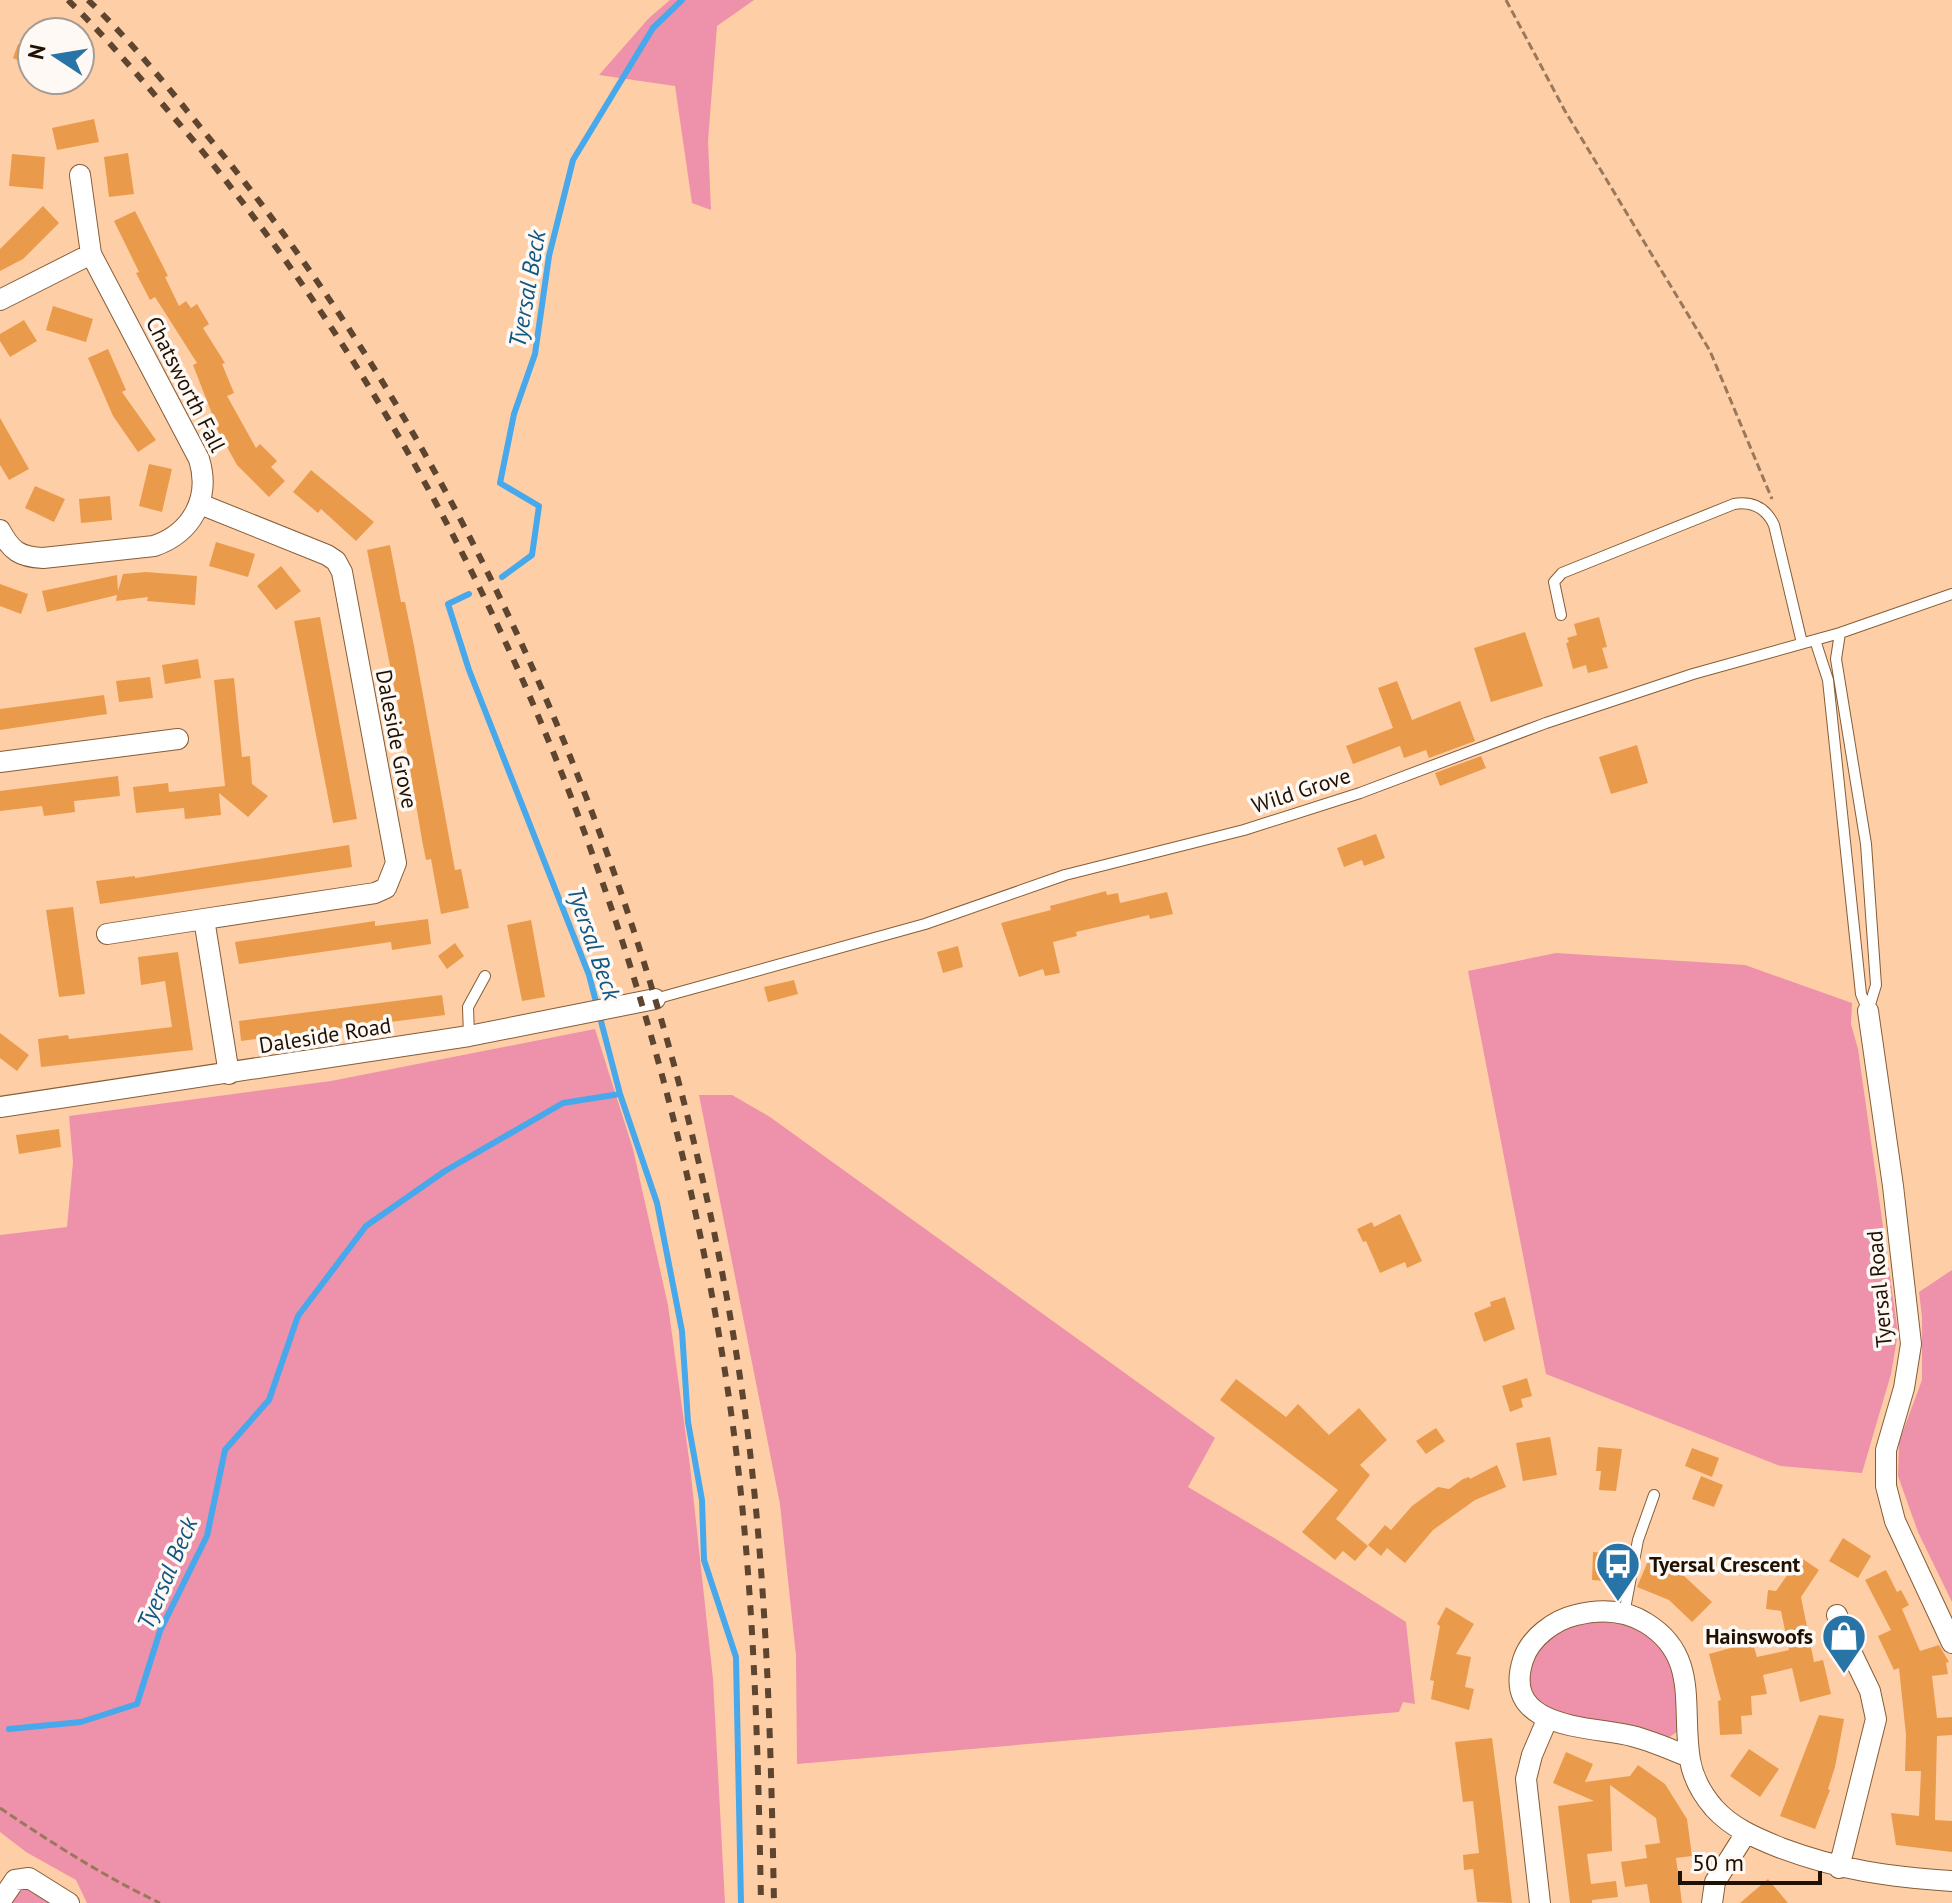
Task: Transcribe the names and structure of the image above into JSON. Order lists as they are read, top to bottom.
{
  "streets": {
    "street": [
      "Chatsworth Fall",
      "Daleside Grove",
      "Daleside Road",
      "Tyersal Road"
    ],
    "lane": ["Wild Grove"]
  },
  "crossings": [
    ["Chatsworth Fall", "Daleside Grove"],
    ["Wild Grove", "Daleside Road"]
  ],
  "water": ["Tyersal Beck"],
  "places": {
    "bus stop": ["Tyersal Crescent"],
    "shop": ["Hainswoofs"]
  },
  "scale_bar": "50 m",
  "north": "left"
}
